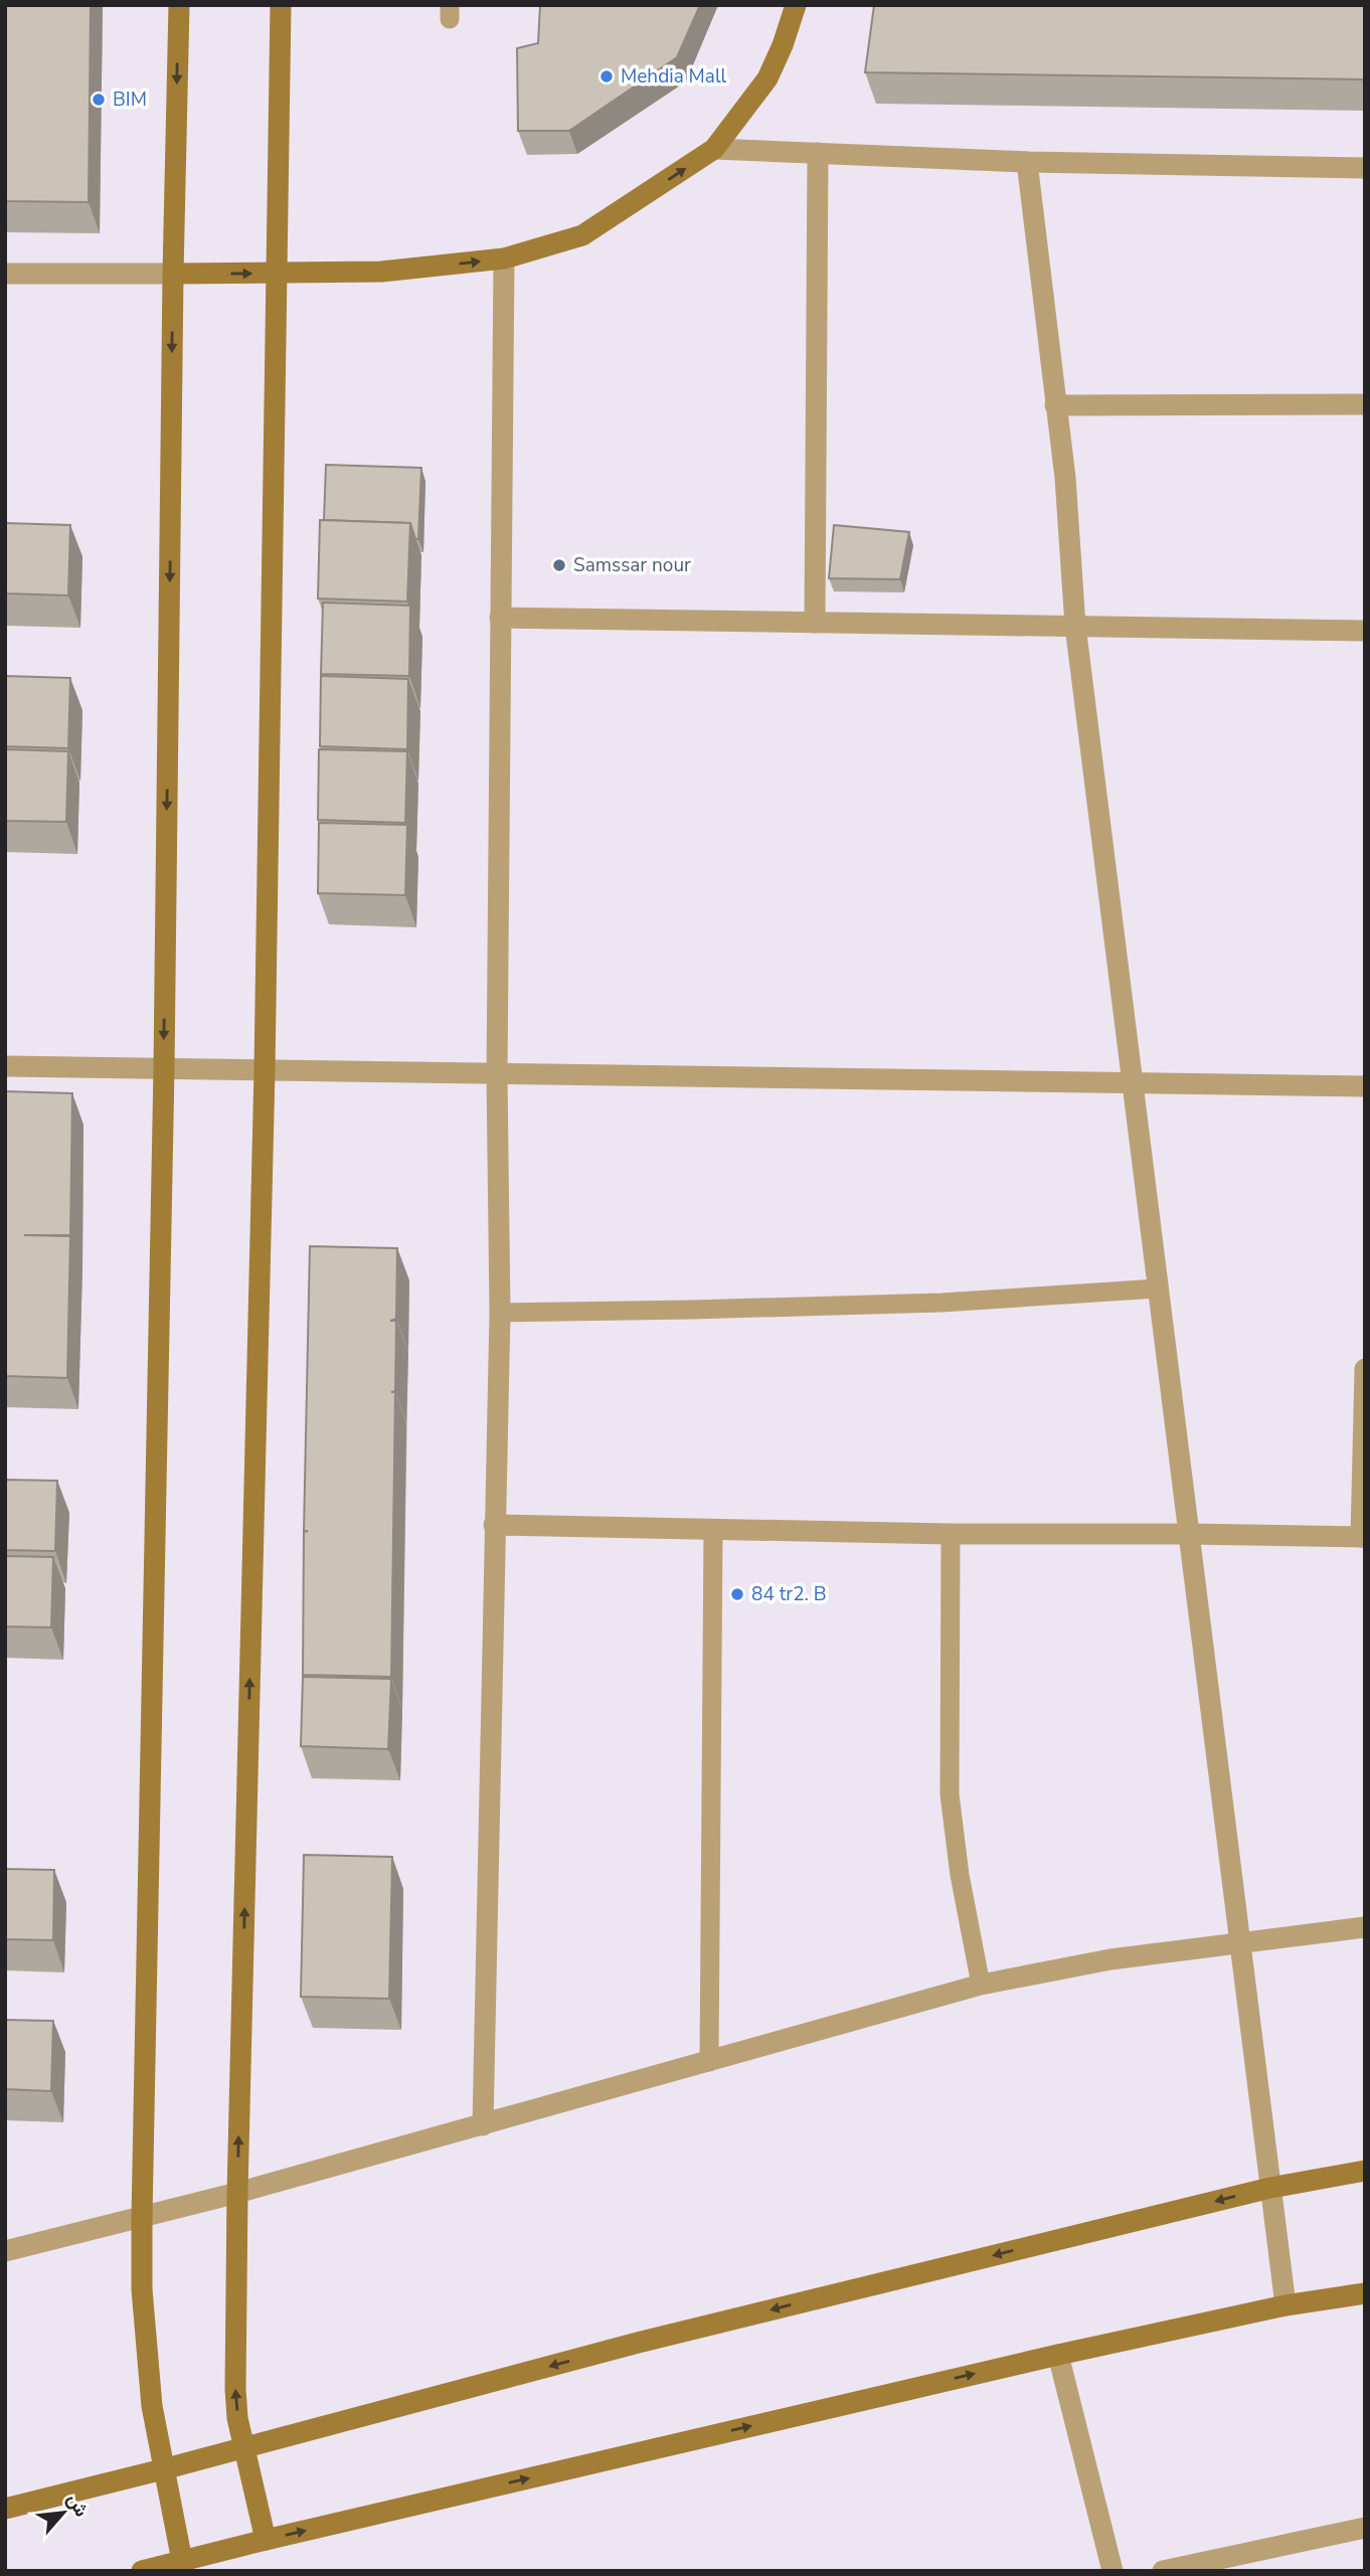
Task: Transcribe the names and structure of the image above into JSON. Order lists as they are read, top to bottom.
{
  "places": [
    "Mehdia Mall",
    "BIM",
    "Samssar nour",
    "84 tr2. B"
  ],
  "north": "top right"
}
